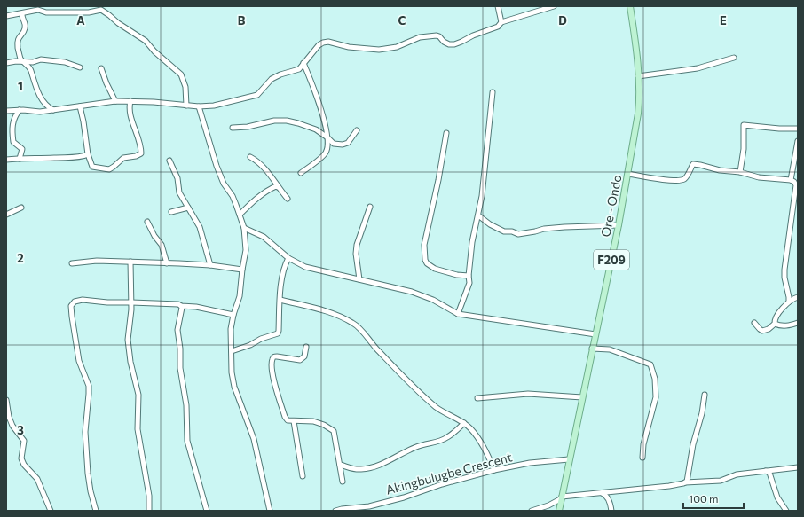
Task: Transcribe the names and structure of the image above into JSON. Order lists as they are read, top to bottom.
{
  "streets": {
    "main road": ["Ore - Ondo", "F209"],
    "street": ["Akingbulugbe Crescent"]
  },
  "crossings": [
    ["Ore - Ondo", "Akingbulugbe Crescent"]
  ],
  "scale_bar": "100 m",
  "grid": {
    "columns": [
      "A",
      "B",
      "C",
      "D",
      "E"
    ],
    "rows": ["1", "2", "3"]
  }
}
